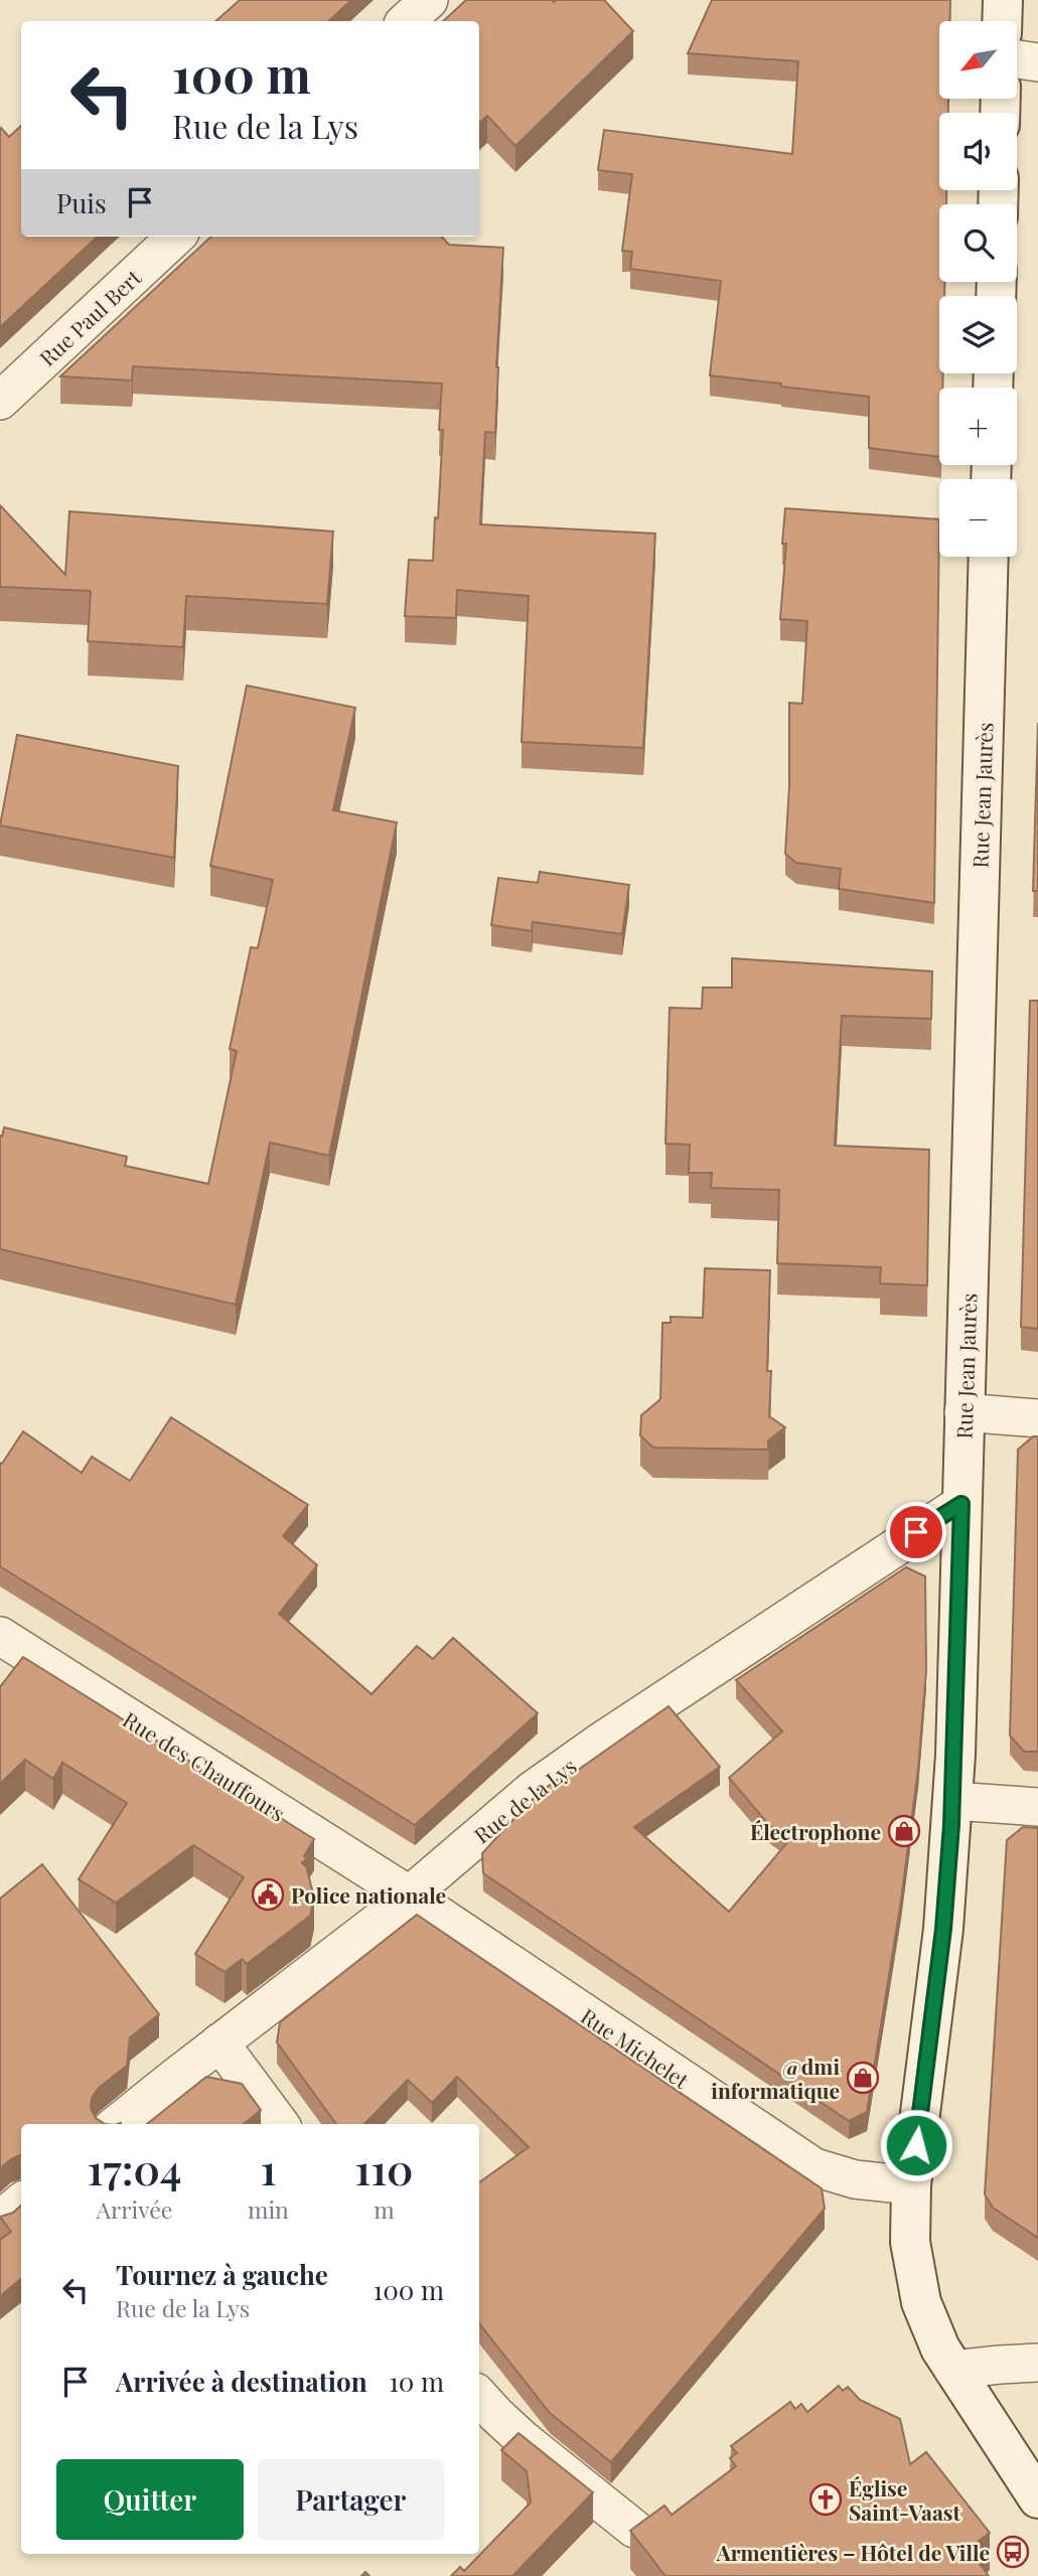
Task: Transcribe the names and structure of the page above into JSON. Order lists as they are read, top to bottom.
{
  "streets": {
    "main road": ["Rue Jean Jaurès"],
    "street": [
      "Rue Paul Bert",
      "Rue des Chauffours",
      "Rue de la Lys",
      "Rue Michelet"
    ]
  },
  "crossings": [
    ["Rue Jean Jaurès", "Rue de la Lys"],
    ["Rue Jean Jaurès", "Rue Michelet"],
    ["Rue des Chauffours", "Rue de la Lys"],
    ["Rue des Chauffours", "Rue Michelet"],
    ["Rue de la Lys", "Rue Michelet"]
  ],
  "places": {
    "shop": ["Électrophone", "@dmi informatique"],
    "public building": ["Police nationale"],
    "church": ["Église Saint-Vaast"],
    "bus stop": ["Armentières – Hôtel de Ville"]
  },
  "north": "bottom left",
  "page": {
    "map_buttons": ["+", "−"],
    "turn": ["100 m", "Rue de la Lys"],
    "then": "Puis",
    "eta": [
      "17:04",
      "Arrivée",
      "1",
      "min",
      "110",
      "m"
    ],
    "list": [
      {
        "name": "Tournez à gauche",
        "note": "Rue de la Lys",
        "value": "100 m"
      },
      {
        "name": "Arrivée à destination",
        "value": "10 m"
      }
    ],
    "buttons": ["Quitter", "Partager"]
  }
}
